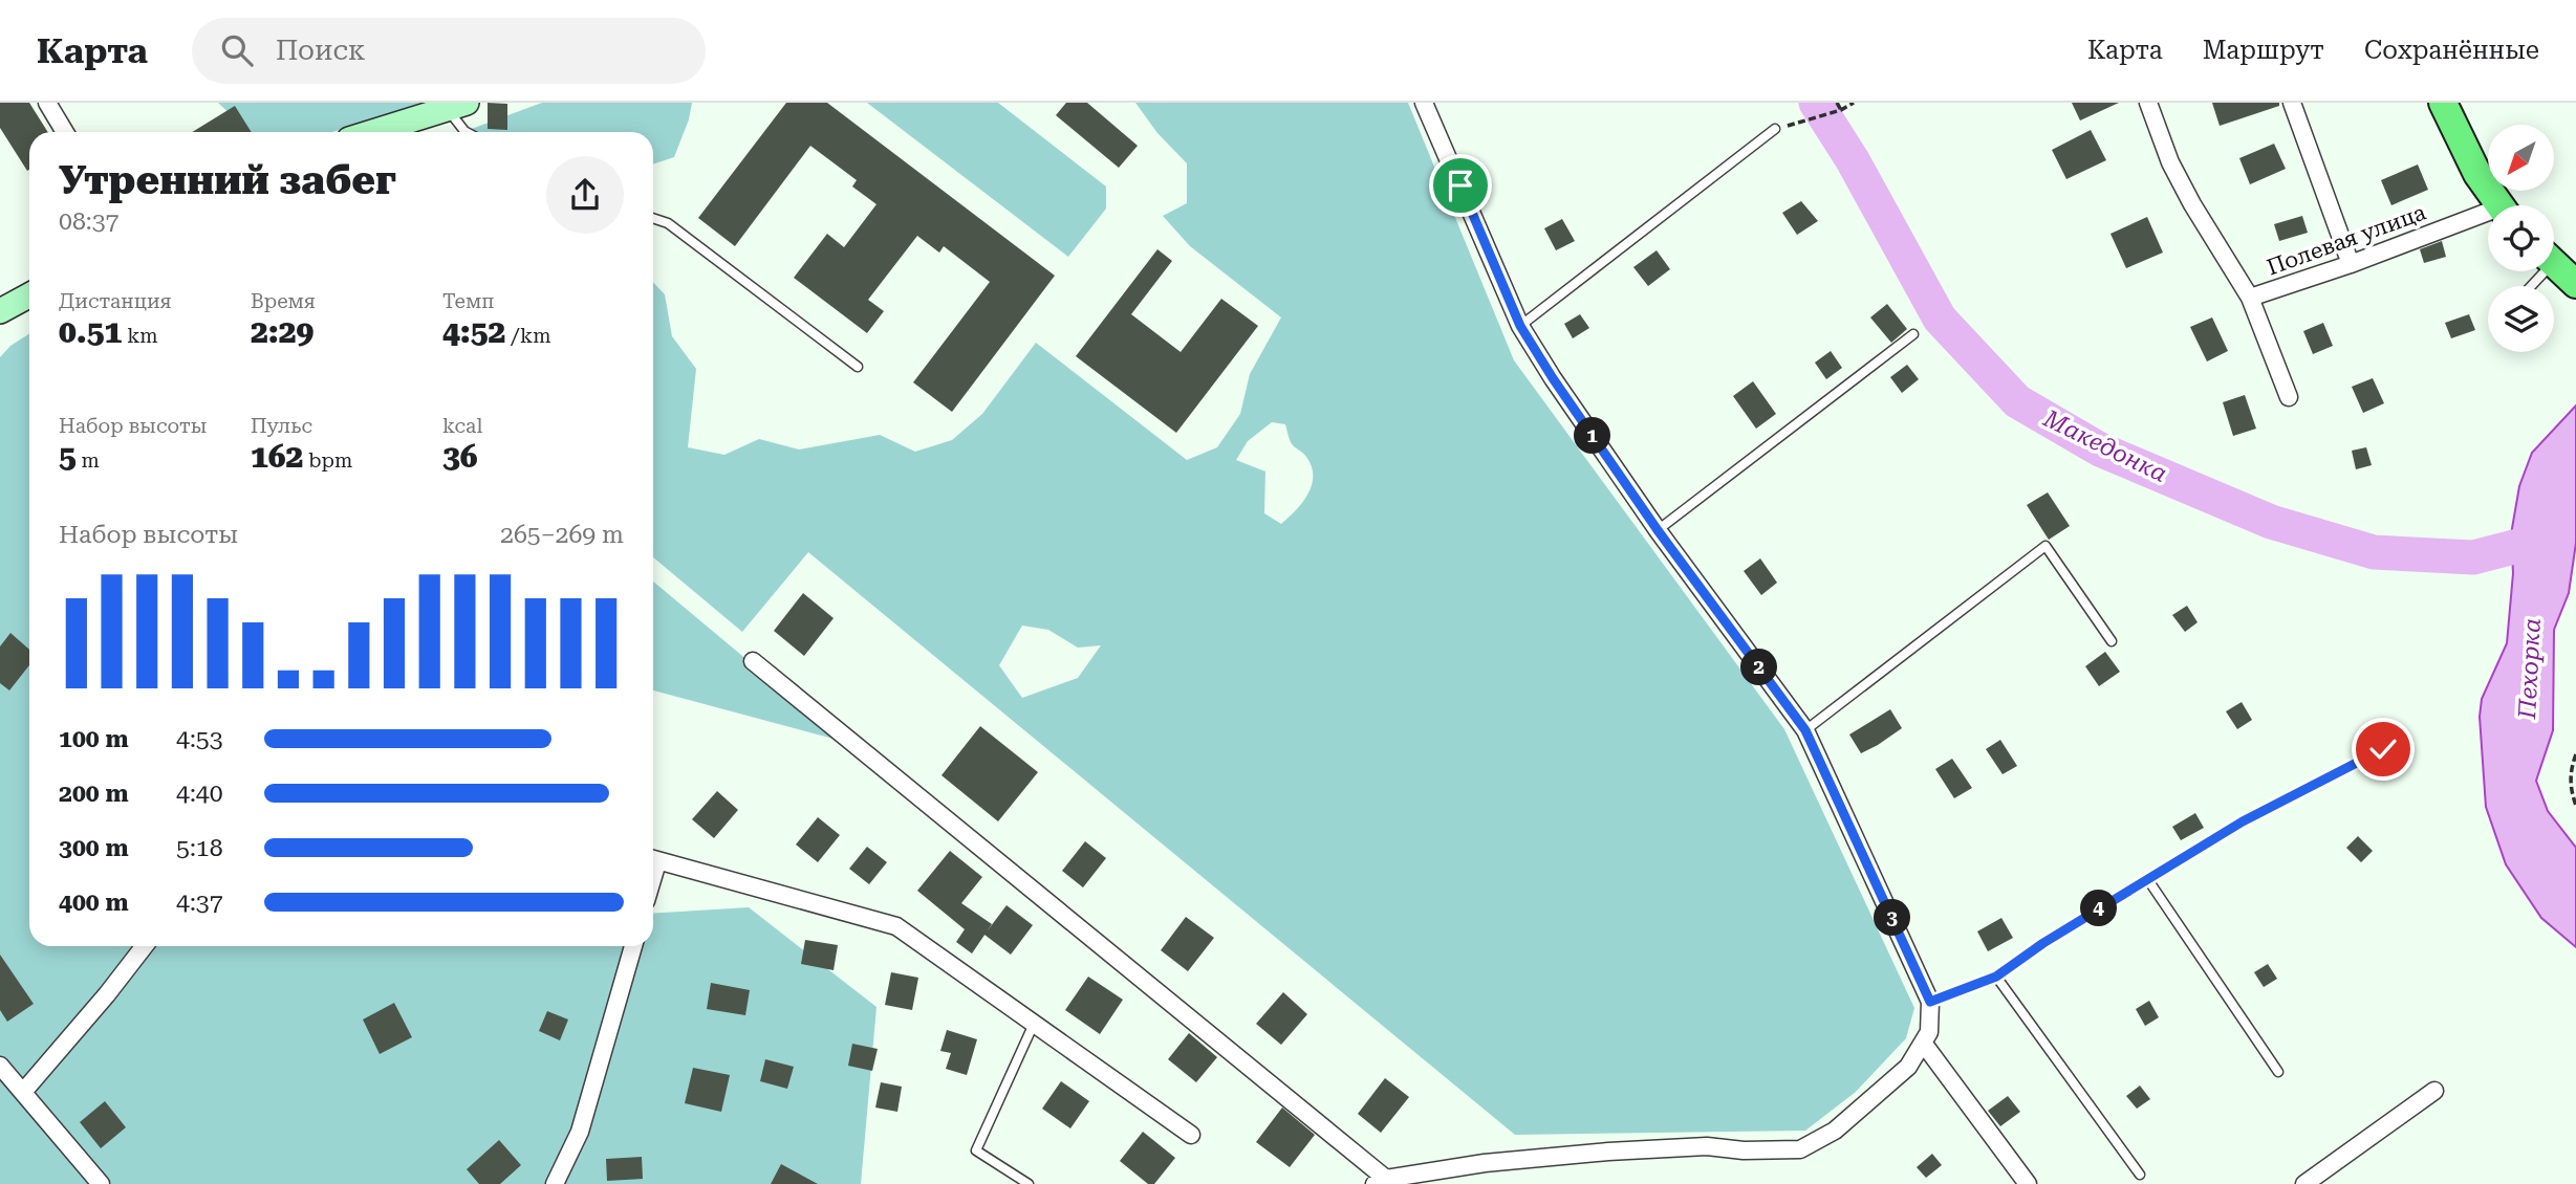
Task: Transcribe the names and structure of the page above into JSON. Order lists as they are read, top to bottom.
{
  "streets": {
    "street": ["Полевая улица"]
  },
  "water": ["Македонка", "Пехорка"],
  "north": "bottom left",
  "page": {
    "header": "Карта",
    "search": "Поиск",
    "nav": ["Карта", "Маршрут", "Сохранённые"],
    "heading": ["Утренний забег", "08:37"],
    "stats": [
      ["Дистанция", "0.51 km"],
      ["Время", "2:29"],
      ["Темп", "4:52 /km"],
      ["Набор высоты", "5 m"],
      ["Пульс", "162 bpm"],
      ["kcal", "36"]
    ],
    "pins": [
      "1",
      "2",
      "4",
      "3"
    ],
    "chart": ["Набор высоты", "265–269 m"],
    "list": [
      {
        "name": "100 m",
        "note": "4:53"
      },
      {
        "name": "200 m",
        "note": "4:40"
      },
      {
        "name": "300 m",
        "note": "5:18"
      },
      {
        "name": "400 m",
        "note": "4:37"
      }
    ]
  }
}
